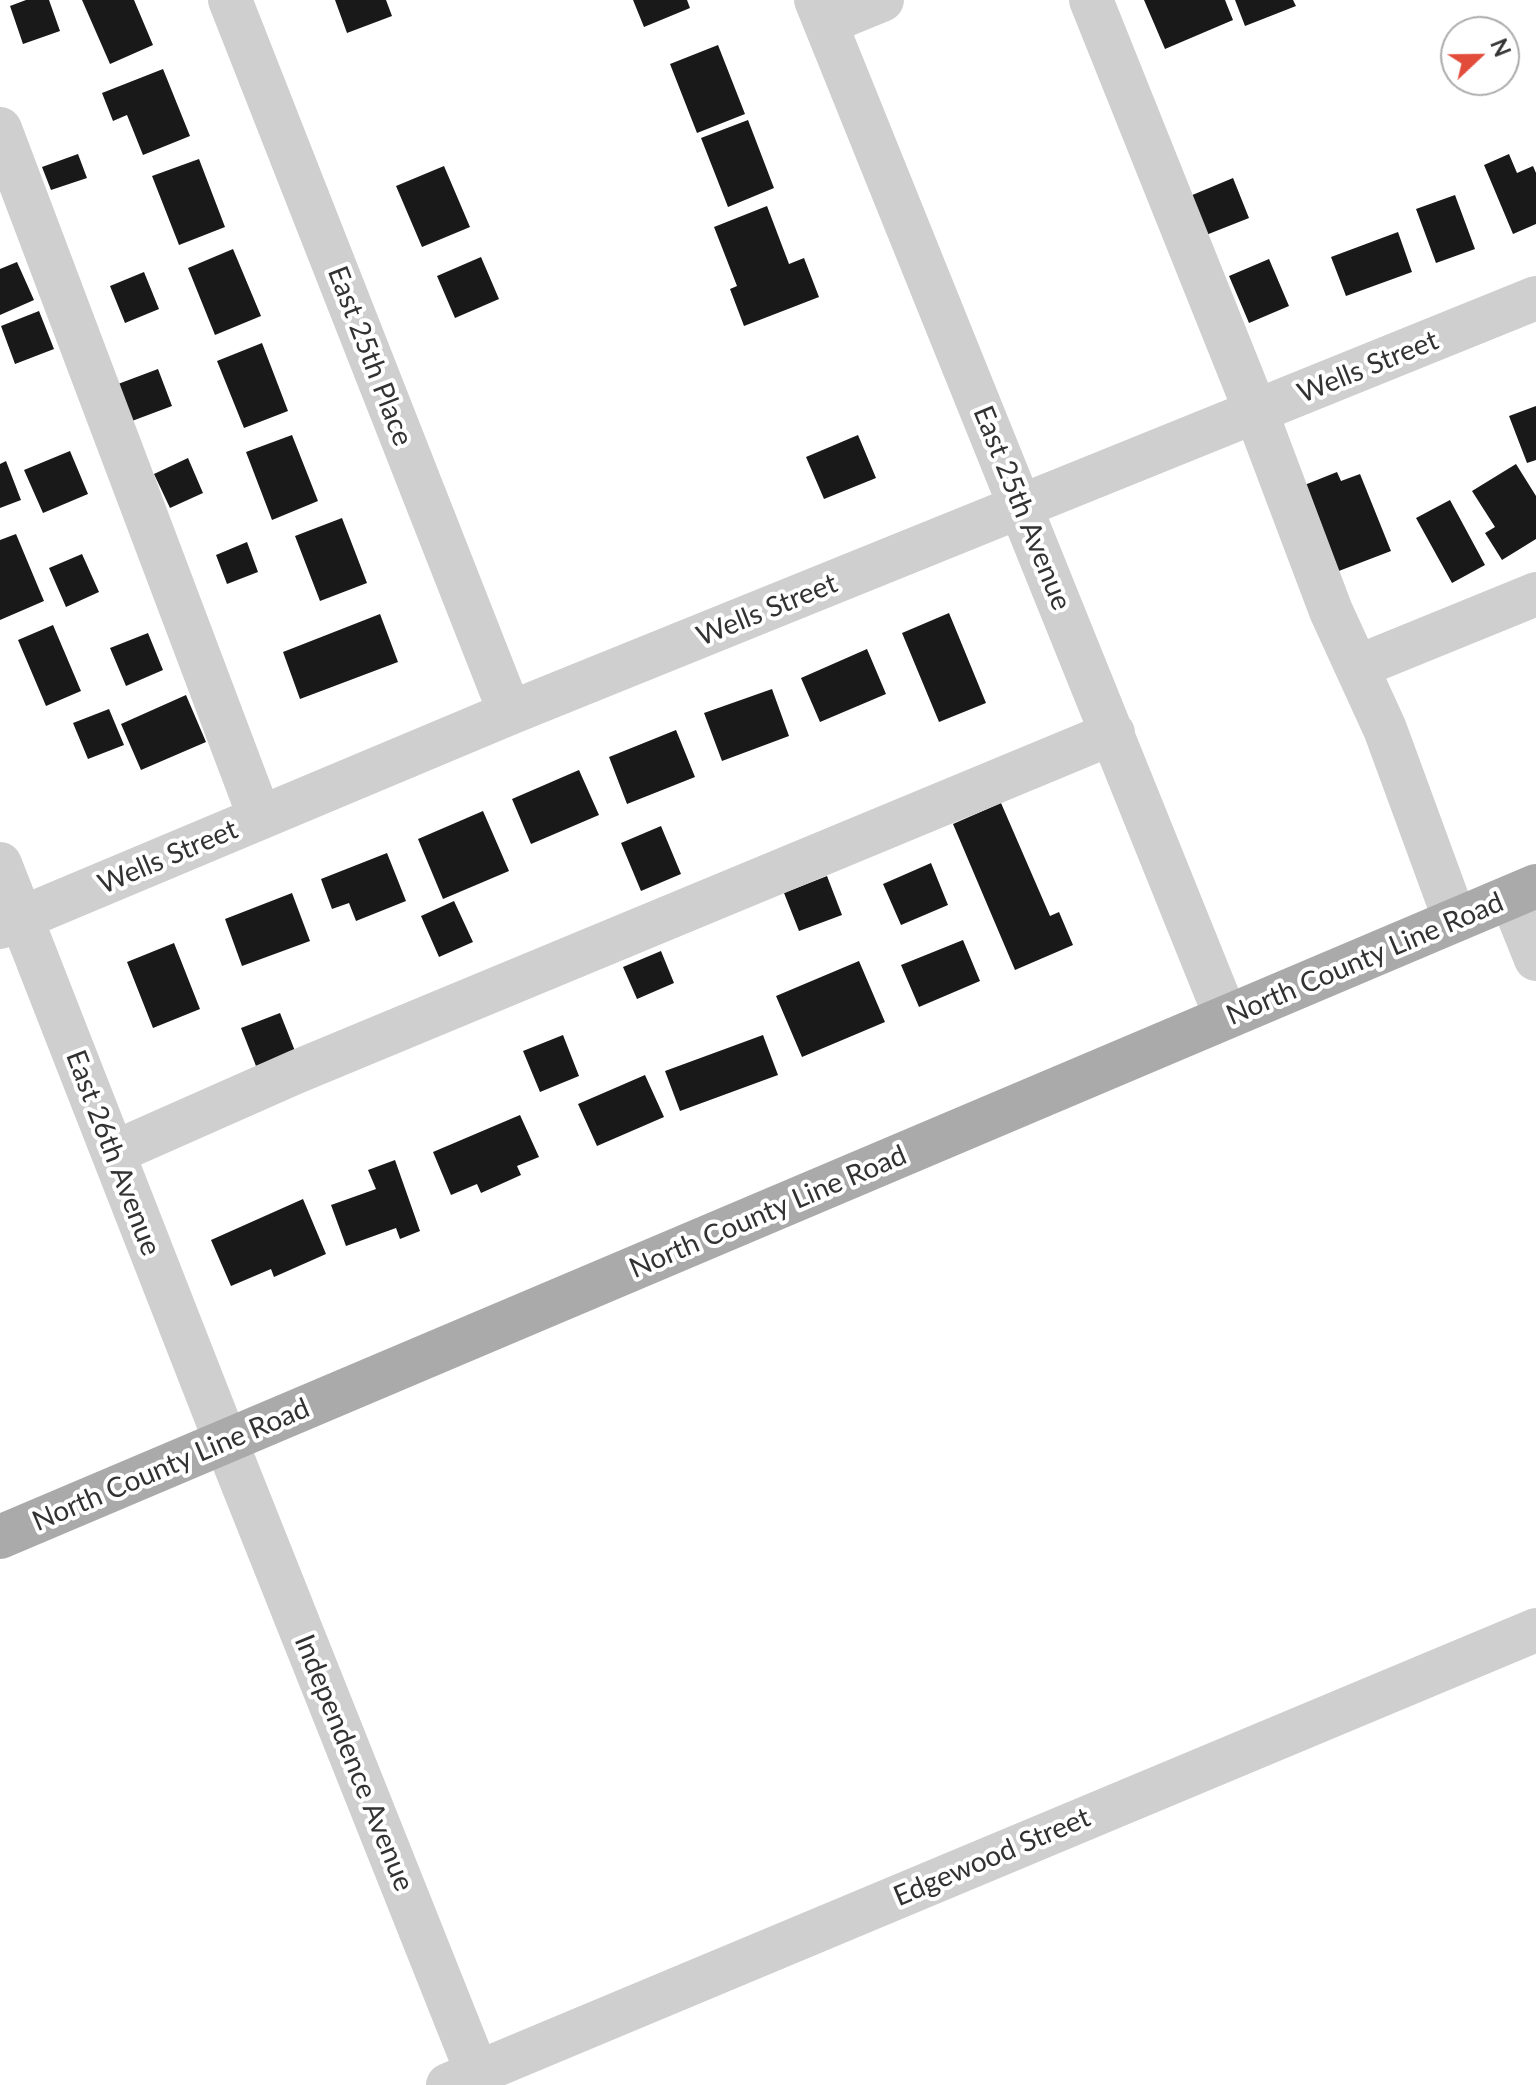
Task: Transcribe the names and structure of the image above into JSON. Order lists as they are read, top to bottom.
{
  "streets": {
    "main road": ["North County Line Road"],
    "street": [
      "East 25th Place",
      "Wells Street",
      "East 25th Avenue",
      "East 26th Avenue",
      "Independence Avenue",
      "Edgewood Street"
    ]
  },
  "crossings": [
    ["East 25th Place", "Wells Street"],
    ["Wells Street", "East 25th Avenue"],
    ["Wells Street", "East 26th Avenue"],
    ["East 25th Avenue", "North County Line Road"],
    ["North County Line Road", "East 26th Avenue"],
    ["North County Line Road", "Independence Avenue"],
    ["East 26th Avenue", "Independence Avenue"],
    ["Independence Avenue", "Edgewood Street"]
  ],
  "north": "right"
}
